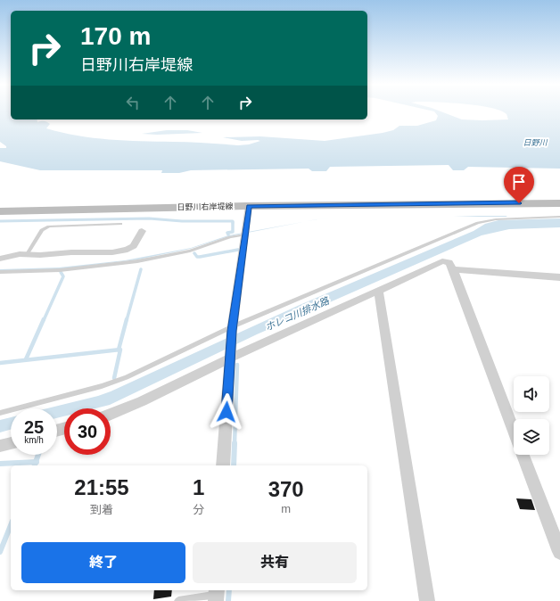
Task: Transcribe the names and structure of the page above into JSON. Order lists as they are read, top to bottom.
{
  "streets": {
    "street": ["日野川右岸堤線"]
  },
  "water": ["日野川", "ホレコ川排水路"],
  "page": {
    "turn": ["170 m", "日野川右岸堤線"],
    "speed": "25 km/h",
    "limit": "30",
    "eta": [
      "21:55",
      "到着",
      "1",
      "分",
      "370",
      "m"
    ],
    "buttons": ["終了", "共有"]
  }
}
